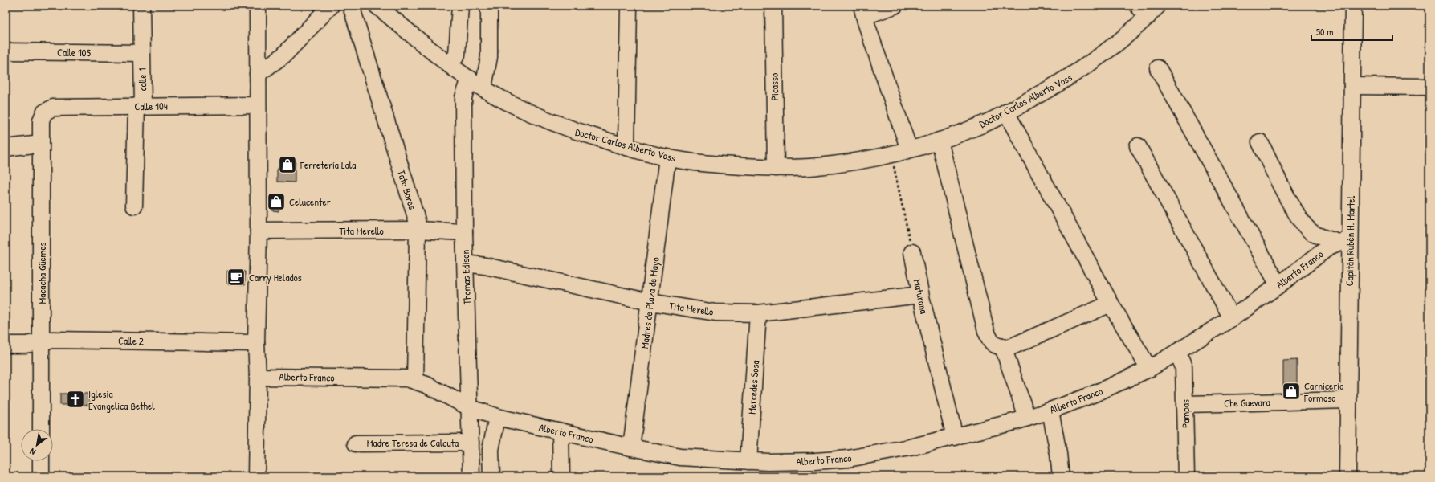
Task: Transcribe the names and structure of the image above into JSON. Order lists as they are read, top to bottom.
{
  "streets": {
    "street": [
      "Calle 105",
      "calle 1",
      "Picasso",
      "Doctor Carlos Alberto Voss",
      "Calle 104",
      "Tato Bores",
      "Tita Merello",
      "Capitán Rubén H. Martel",
      "Alberto Franco",
      "Macacha Güemes",
      "Thomas Edison",
      "Maturana",
      "Madres de Plaza de Mayo",
      "Calle 2",
      "Mercedes Sosa",
      "Che Guevara",
      "Pampas",
      "Madre Teresa de Calcuta"
    ]
  },
  "crossings": [
    ["Calle 105", "calle 1"],
    ["calle 1", "Calle 104"],
    ["Picasso", "Doctor Carlos Alberto Voss"],
    ["Doctor Carlos Alberto Voss", "Thomas Edison"],
    ["Doctor Carlos Alberto Voss", "Madres de Plaza de Mayo"],
    ["Calle 104", "Macacha Güemes"],
    ["Tato Bores", "Tita Merello"],
    ["Tato Bores", "Alberto Franco"],
    ["Tita Merello", "Thomas Edison"],
    ["Tita Merello", "Maturana"],
    ["Tita Merello", "Madres de Plaza de Mayo"],
    ["Tita Merello", "Mercedes Sosa"],
    ["Capitán Rubén H. Martel", "Alberto Franco"],
    ["Capitán Rubén H. Martel", "Che Guevara"],
    ["Alberto Franco", "Thomas Edison"],
    ["Alberto Franco", "Maturana"],
    ["Alberto Franco", "Madres de Plaza de Mayo"],
    ["Alberto Franco", "Mercedes Sosa"],
    ["Alberto Franco", "Pampas"],
    ["Macacha Güemes", "Calle 2"],
    ["Thomas Edison", "Madre Teresa de Calcuta"],
    ["Che Guevara", "Pampas"]
  ],
  "places": {
    "shop": ["Ferretería Lala", "Celucenter", "Carnicería Formosa"],
    "cafe": ["Carry Helados"],
    "church": ["Iglesia Evangelica Bethel"]
  },
  "scale_bar": "50 m",
  "north": "bottom left"
}
